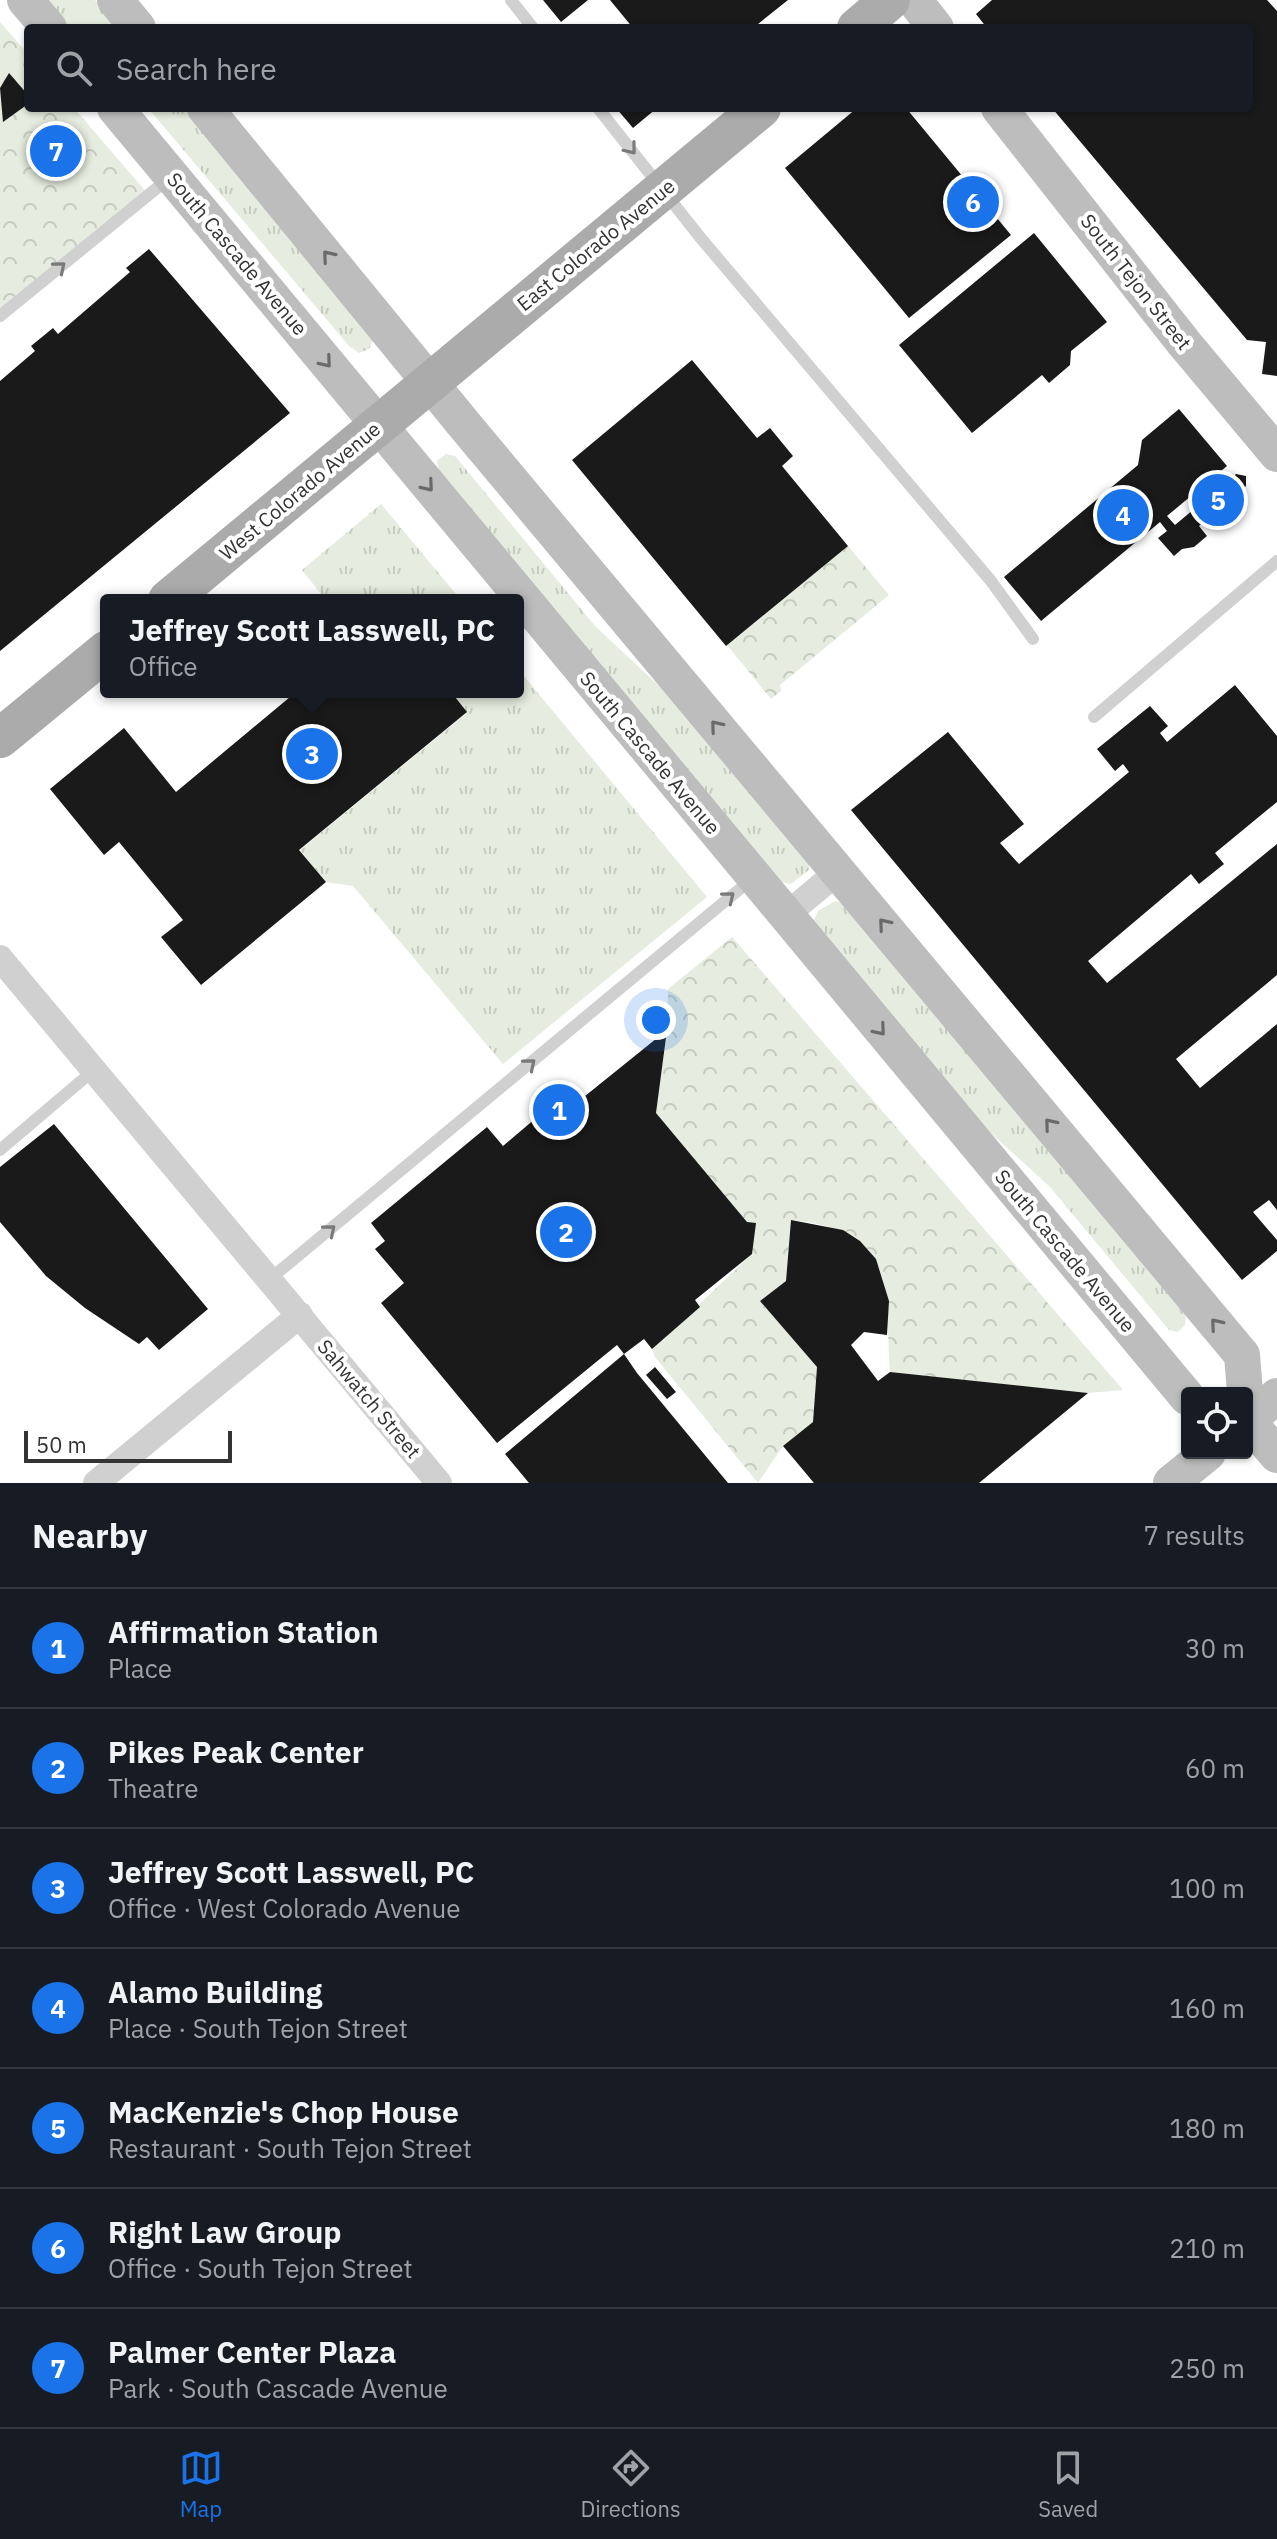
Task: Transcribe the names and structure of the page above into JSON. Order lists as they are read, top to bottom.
{
  "streets": {
    "main road": [
      "East Colorado Avenue",
      "South Cascade Avenue",
      "South Tejon Street",
      "West Colorado Avenue"
    ],
    "street": ["Sahwatch Street"]
  },
  "crossings": [
    ["East Colorado Avenue", "West Colorado Avenue"],
    ["South Cascade Avenue", "West Colorado Avenue"]
  ],
  "scale_bar": "50 m",
  "page": {
    "search": "Search here",
    "pins": [
      "7",
      "6",
      "5",
      "4",
      "3",
      "1",
      "2"
    ],
    "popup": ["Jeffrey Scott Lasswell, PC", "Office"],
    "scale": "50 m",
    "heading": ["Nearby", "7 results"],
    "list": [
      {
        "mark": "1",
        "name": "Affirmation Station",
        "note": "Place",
        "value": "30 m"
      },
      {
        "mark": "2",
        "name": "Pikes Peak Center",
        "note": "Theatre",
        "value": "60 m"
      },
      {
        "mark": "3",
        "name": "Jeffrey Scott Lasswell, PC",
        "note": "Office · West Colorado Avenue",
        "value": "100 m"
      },
      {
        "mark": "4",
        "name": "Alamo Building",
        "note": "Place · South Tejon Street",
        "value": "160 m"
      },
      {
        "mark": "5",
        "name": "MacKenzie's Chop House",
        "note": "Restaurant · South Tejon Street",
        "value": "180 m"
      },
      {
        "mark": "6",
        "name": "Right Law Group",
        "note": "Office · South Tejon Street",
        "value": "210 m"
      },
      {
        "mark": "7",
        "name": "Palmer Center Plaza",
        "note": "Park · South Cascade Avenue",
        "value": "250 m"
      }
    ],
    "nav": ["Map", "Directions", "Saved"]
  }
}
